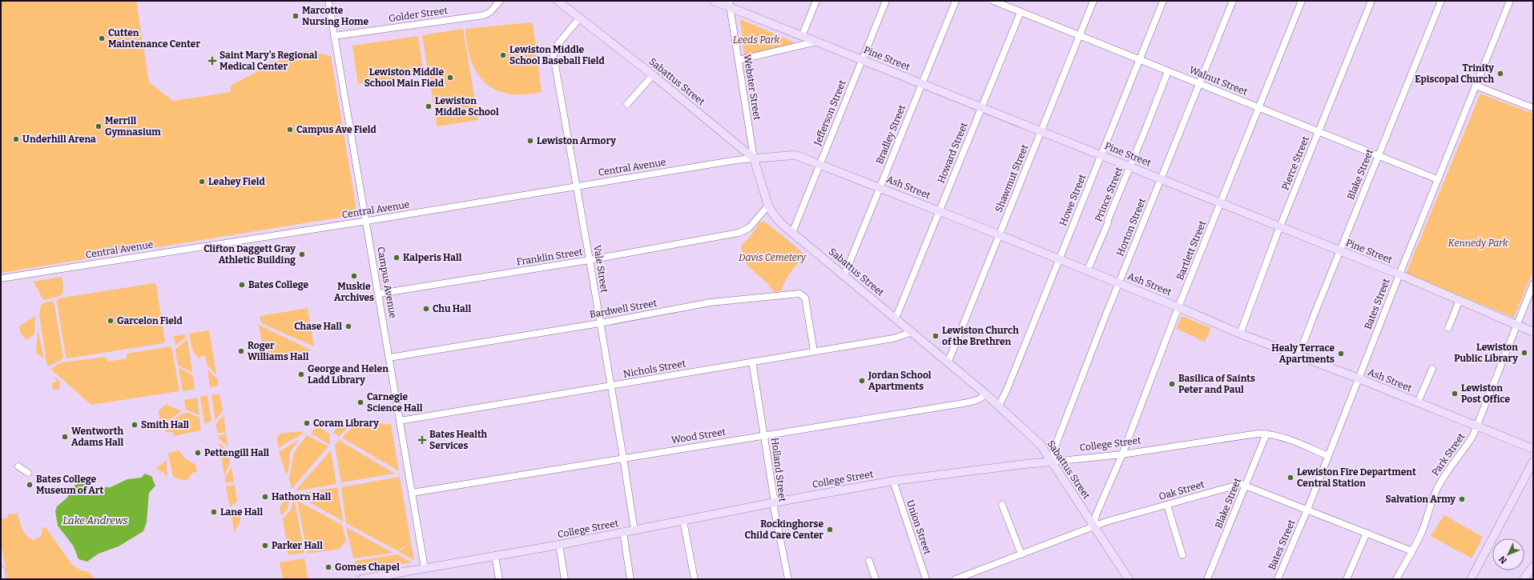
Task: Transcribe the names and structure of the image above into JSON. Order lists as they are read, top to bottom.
{
  "streets": {
    "main road": [
      "Pine Street",
      "Sabattus Street",
      "Ash Street",
      "College Street"
    ],
    "street": [
      "Golder Street",
      "Walnut Street",
      "Webster Street",
      "Jefferson Street",
      "Bradley Street",
      "Howard Street",
      "Pierce Street",
      "Central Avenue",
      "Blake Street",
      "Shawmut Street",
      "Prince Street",
      "Howe Street",
      "Horton Street",
      "Bartlett Street",
      "Franklin Street",
      "Vale Street",
      "Campus Avenue",
      "Bates Street",
      "Bardwell Street",
      "Nichols Street",
      "Wood Street",
      "Park Street",
      "Holland Street",
      "Oak Street",
      "Union Street"
    ]
  },
  "crossings": [
    ["Golder Street", "Campus Avenue"],
    ["Pine Street", "Webster Street"],
    ["Pine Street", "Jefferson Street"],
    ["Pine Street", "Bradley Street"],
    ["Pine Street", "Howard Street"],
    ["Pine Street", "Pierce Street"],
    ["Pine Street", "Blake Street"],
    ["Pine Street", "Shawmut Street"],
    ["Pine Street", "Prince Street"],
    ["Pine Street", "Howe Street"],
    ["Pine Street", "Horton Street"],
    ["Pine Street", "Bartlett Street"],
    ["Pine Street", "Bates Street"],
    ["Pine Street", "Park Street"],
    ["Walnut Street", "Howard Street"],
    ["Walnut Street", "Pierce Street"],
    ["Walnut Street", "Blake Street"],
    ["Walnut Street", "Shawmut Street"],
    ["Walnut Street", "Prince Street"],
    ["Walnut Street", "Howe Street"],
    ["Walnut Street", "Horton Street"],
    ["Walnut Street", "Bartlett Street"],
    ["Walnut Street", "Bates Street"],
    ["Sabattus Street", "Webster Street"],
    ["Sabattus Street", "Jefferson Street"],
    ["Sabattus Street", "Bradley Street"],
    ["Sabattus Street", "Howard Street"],
    ["Sabattus Street", "Central Avenue"],
    ["Sabattus Street", "Shawmut Street"],
    ["Sabattus Street", "Ash Street"],
    ["Sabattus Street", "Howe Street"],
    ["Sabattus Street", "Horton Street"],
    ["Sabattus Street", "Bartlett Street"],
    ["Sabattus Street", "Franklin Street"],
    ["Sabattus Street", "Vale Street"],
    ["Sabattus Street", "Nichols Street"],
    ["Sabattus Street", "Wood Street"],
    ["Sabattus Street", "College Street"],
    ["Sabattus Street", "Oak Street"],
    ["Webster Street", "Central Avenue"],
    ["Webster Street", "Ash Street"],
    ["Jefferson Street", "Ash Street"],
    ["Bradley Street", "Ash Street"],
    ["Howard Street", "Ash Street"],
    ["Pierce Street", "Ash Street"],
    ["Central Avenue", "Ash Street"],
    ["Central Avenue", "Vale Street"],
    ["Central Avenue", "Campus Avenue"],
    ["Blake Street", "Ash Street"],
    ["Blake Street", "College Street"],
    ["Blake Street", "Oak Street"],
    ["Shawmut Street", "Ash Street"],
    ["Ash Street", "Prince Street"],
    ["Ash Street", "Howe Street"],
    ["Ash Street", "Horton Street"],
    ["Ash Street", "Bartlett Street"],
    ["Ash Street", "Bates Street"],
    ["Ash Street", "Park Street"],
    ["Horton Street", "College Street"],
    ["Bartlett Street", "College Street"],
    ["Bartlett Street", "Oak Street"],
    ["Franklin Street", "Vale Street"],
    ["Franklin Street", "Campus Avenue"],
    ["Vale Street", "Bardwell Street"],
    ["Vale Street", "Nichols Street"],
    ["Vale Street", "Wood Street"],
    ["Vale Street", "College Street"],
    ["Campus Avenue", "Bardwell Street"],
    ["Campus Avenue", "Nichols Street"],
    ["Campus Avenue", "Wood Street"],
    ["Campus Avenue", "College Street"],
    ["Bates Street", "College Street"],
    ["Bates Street", "Oak Street"],
    ["Bardwell Street", "Nichols Street"],
    ["Nichols Street", "Holland Street"],
    ["Wood Street", "Holland Street"],
    ["College Street", "Holland Street"],
    ["College Street", "Union Street"],
    ["Park Street", "Oak Street"]
  ],
  "water": ["Lake Andrews"],
  "parks": ["Leeds Park", "Kennedy Park", "Davis Cemetery"],
  "places": {
    "other": [
      "Marcotte Nursing Home",
      "Cutten Maintenance Center",
      "Lewiston Middle School Baseball Field",
      "Trinity Episcopal Church",
      "Lewiston Middle School Main Field",
      "Lewiston Middle School",
      "Merrill Gymnasium",
      "Campus Ave Field",
      "Underhill Arena",
      "Lewiston Armory",
      "Leahey Field",
      "Clifton Daggett Gray Athletic Building",
      "Kalperis Hall",
      "Muskie Archives",
      "Bates College",
      "Chu Hall",
      "Garcelon Field",
      "Chase Hall",
      "Lewiston Church of the Brethren",
      "Roger Williams Hall",
      "Lewiston Public Library",
      "Healy Terrace Apartments",
      "George and Helen Ladd Library",
      "Jordan School Apartments",
      "Basilica of Saints Peter and Paul",
      "Lewiston Post Office",
      "Carnegie Science Hall",
      "Coram Library",
      "Smith Hall",
      "Wentworth Adams Hall",
      "Pettengill Hall",
      "Lewiston Fire Department Central Station",
      "Bates College Museum of Art",
      "Hathorn Hall",
      "Salvation Army",
      "Lane Hall",
      "Rockinghorse Child Care Center",
      "Parker Hall",
      "Gomes Chapel"
    ],
    "health": ["Saint Mary's Regional Medical Center", "Bates Health Services"]
  },
  "north": "bottom left"
}
